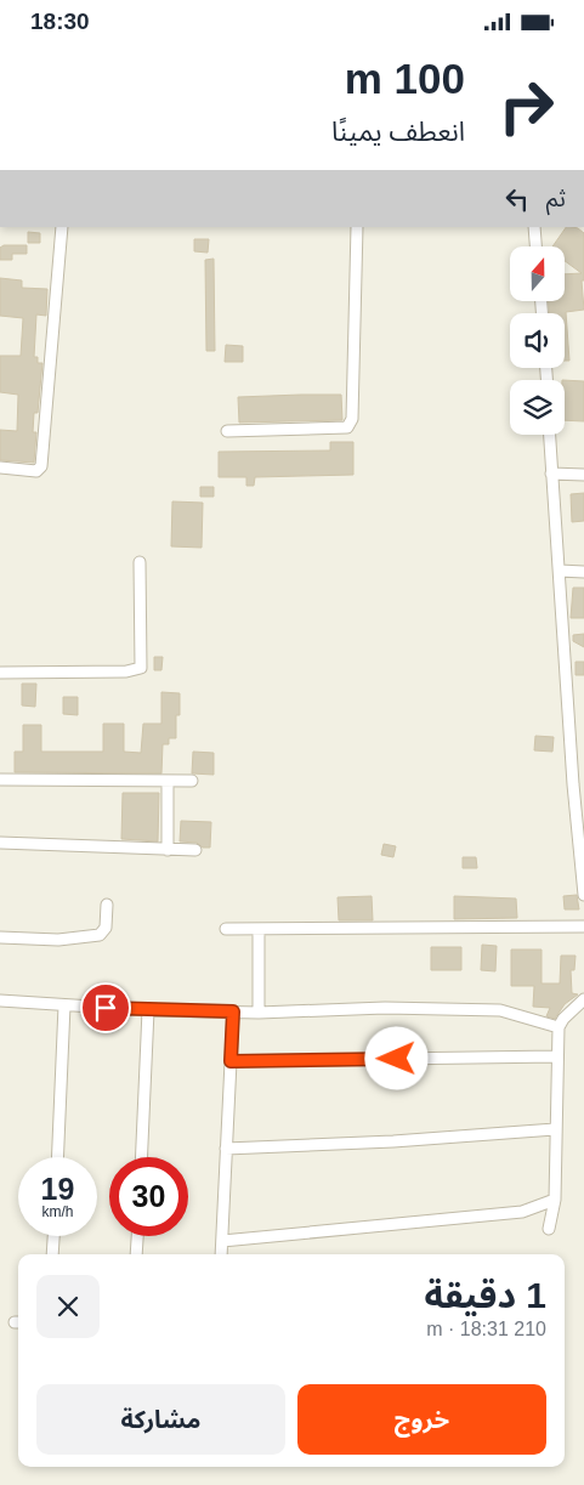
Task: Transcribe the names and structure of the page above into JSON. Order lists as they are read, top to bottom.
{
  "north": "top",
  "page": {
    "status": "18:30",
    "turn": ["100 m", "انعطف يمينًا"],
    "then": "ثم",
    "speed": "19 km/h",
    "limit": "30",
    "heading": ["1 دقيقة", "210 m · 18:31"],
    "buttons": ["خروج", "مشاركة"]
  }
}
